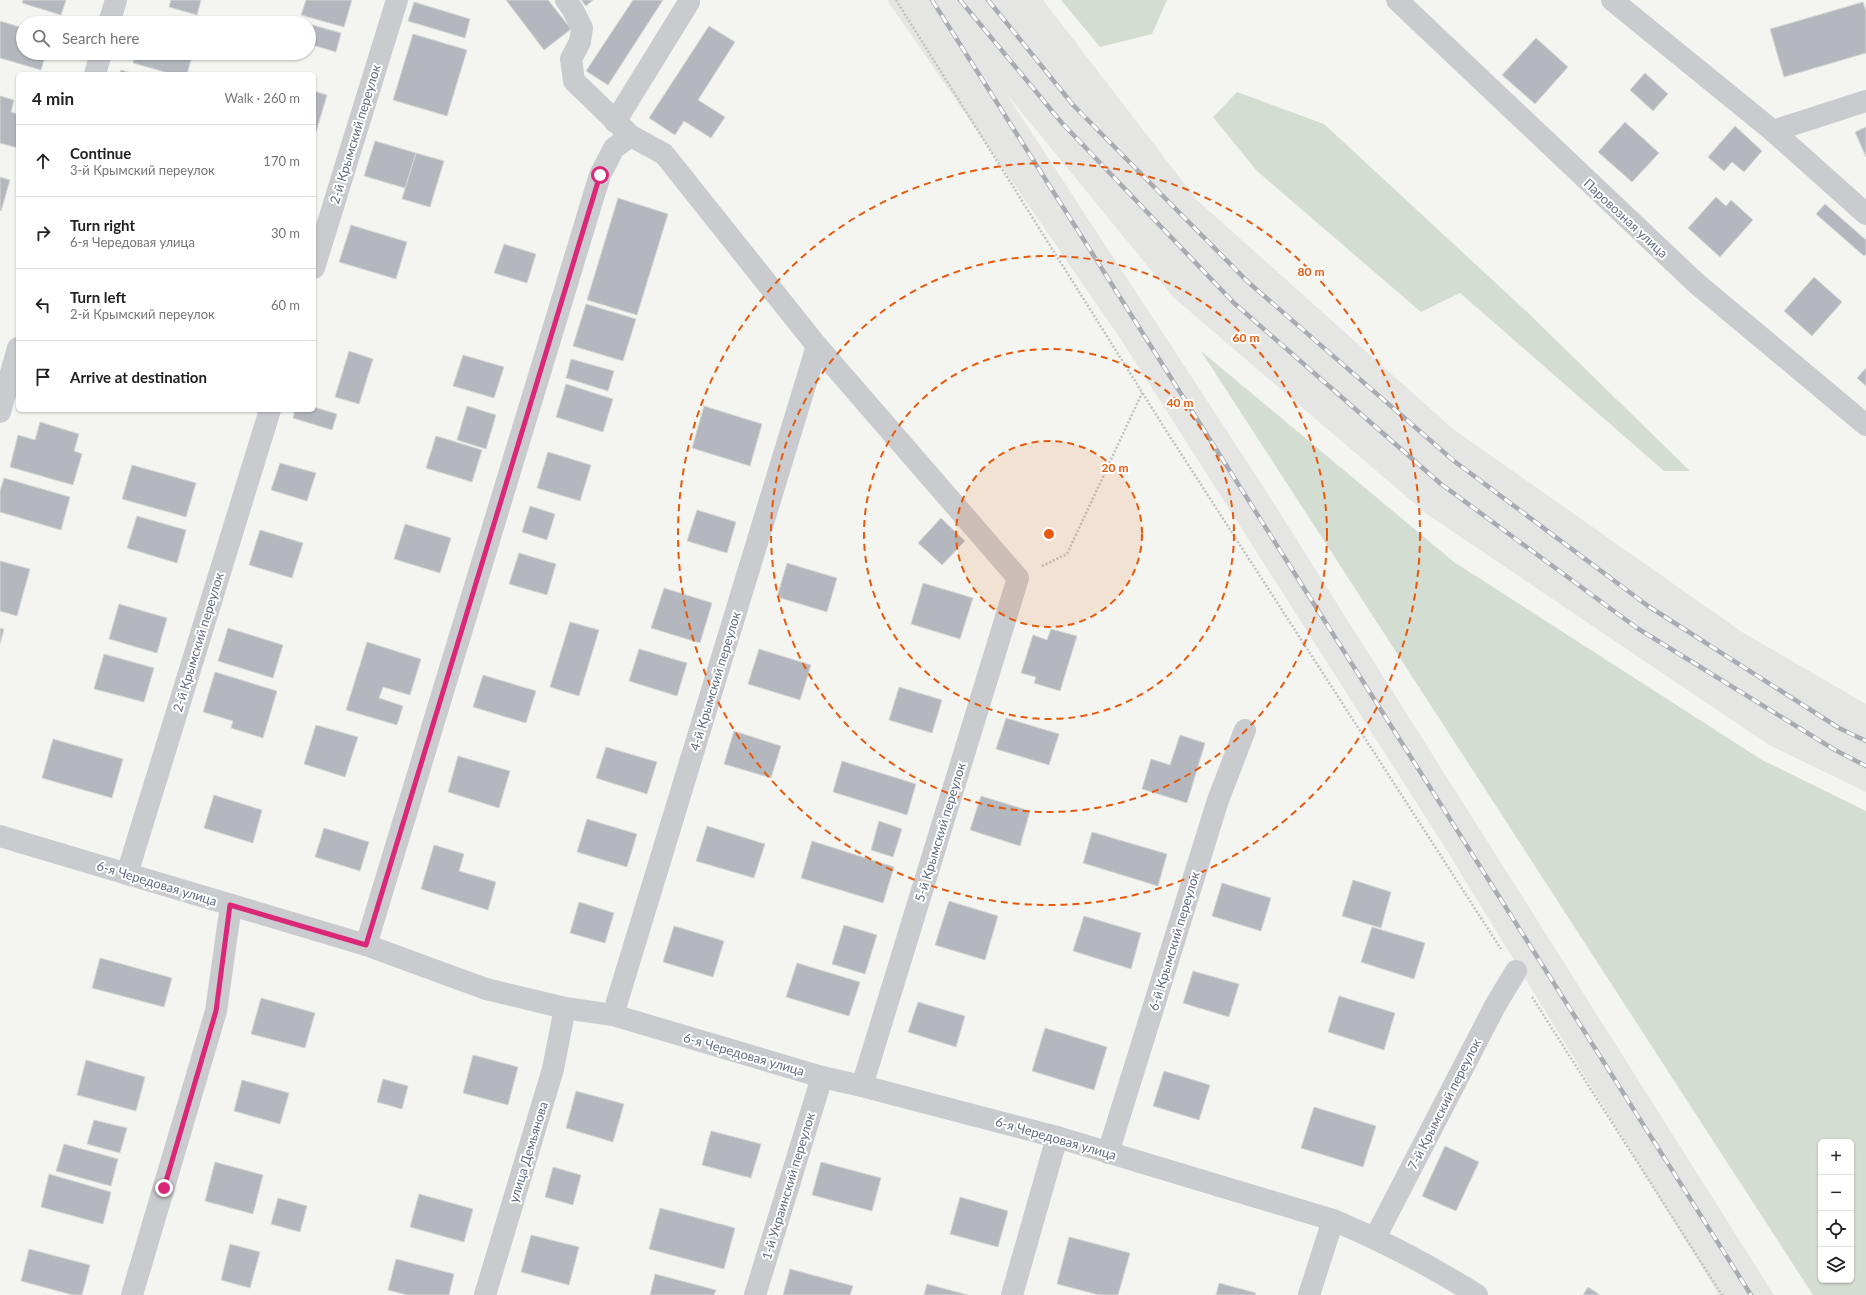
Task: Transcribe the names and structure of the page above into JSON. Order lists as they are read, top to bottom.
{
  "streets": {
    "street": [
      "2-й Крымский переулок",
      "Паровозная улица",
      "4-й Крымский переулок",
      "5-й Крымский переулок",
      "6-я Чередовая улица",
      "6-й Крымский переулок",
      "7-й Крымский переулок",
      "улица Демьянова",
      "1-й Украинский переулок"
    ]
  },
  "crossings": [
    ["2-й Крымский переулок", "6-я Чередовая улица"],
    ["4-й Крымский переулок", "6-я Чередовая улица"],
    ["5-й Крымский переулок", "6-я Чередовая улица"],
    ["6-я Чередовая улица", "6-й Крымский переулок"],
    ["6-я Чередовая улица", "7-й Крымский переулок"],
    ["6-я Чередовая улица", "улица Демьянова"],
    ["6-я Чередовая улица", "1-й Украинский переулок"]
  ],
  "page": {
    "search": "Search here",
    "heading": ["4 min", "Walk · 260 m"],
    "list": [
      ["Continue", "3-й Крымский переулок", "170 m"],
      ["Turn right", "6-я Чередовая улица", "30 m"],
      ["Turn left", "2-й Крымский переулок", "60 m"],
      "Arrive at destination"
    ],
    "map_buttons": ["+", "−"]
  },
  "rings": [
    "80 m",
    "60 m",
    "40 m",
    "20 m"
  ]
}
